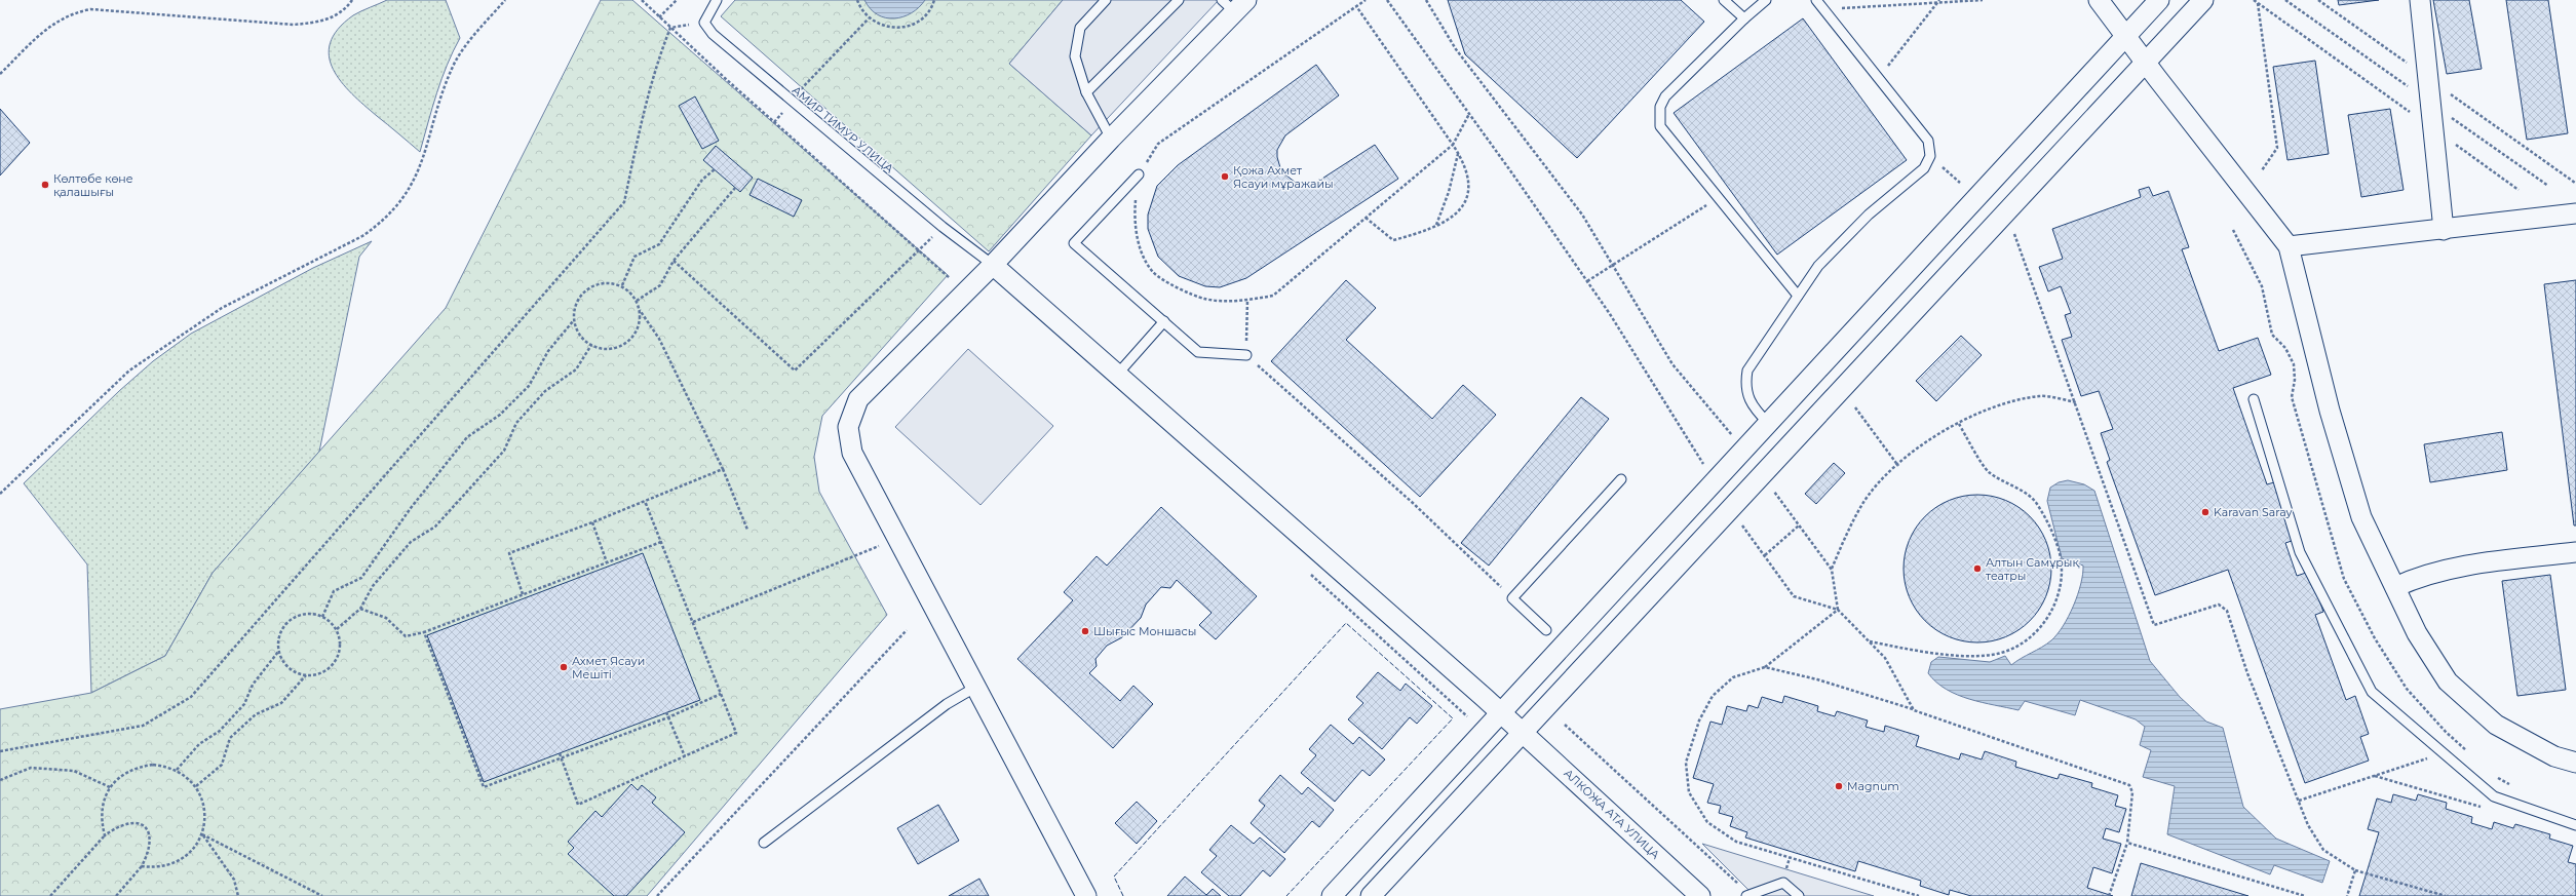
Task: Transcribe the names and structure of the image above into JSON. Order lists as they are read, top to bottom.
{
  "streets": {
    "street": ["АЛКОЖА АТА УЛИЦА"],
    "lane": ["АМИР ТИМУР УЛИЦА"]
  },
  "crossings": [
    ["АМИР ТИМУР УЛИЦА", "АЛКОЖА АТА УЛИЦА"]
  ],
  "places": [
    "Қожа Ахмет Ясауи мұражайы",
    "Көлтөбе көне қалашығы",
    "Karavan Saray",
    "Алтын Самұрық театры",
    "Шығыс Моншасы",
    "Ахмет Ясауи Мешіті",
    "Magnum"
  ]
}
